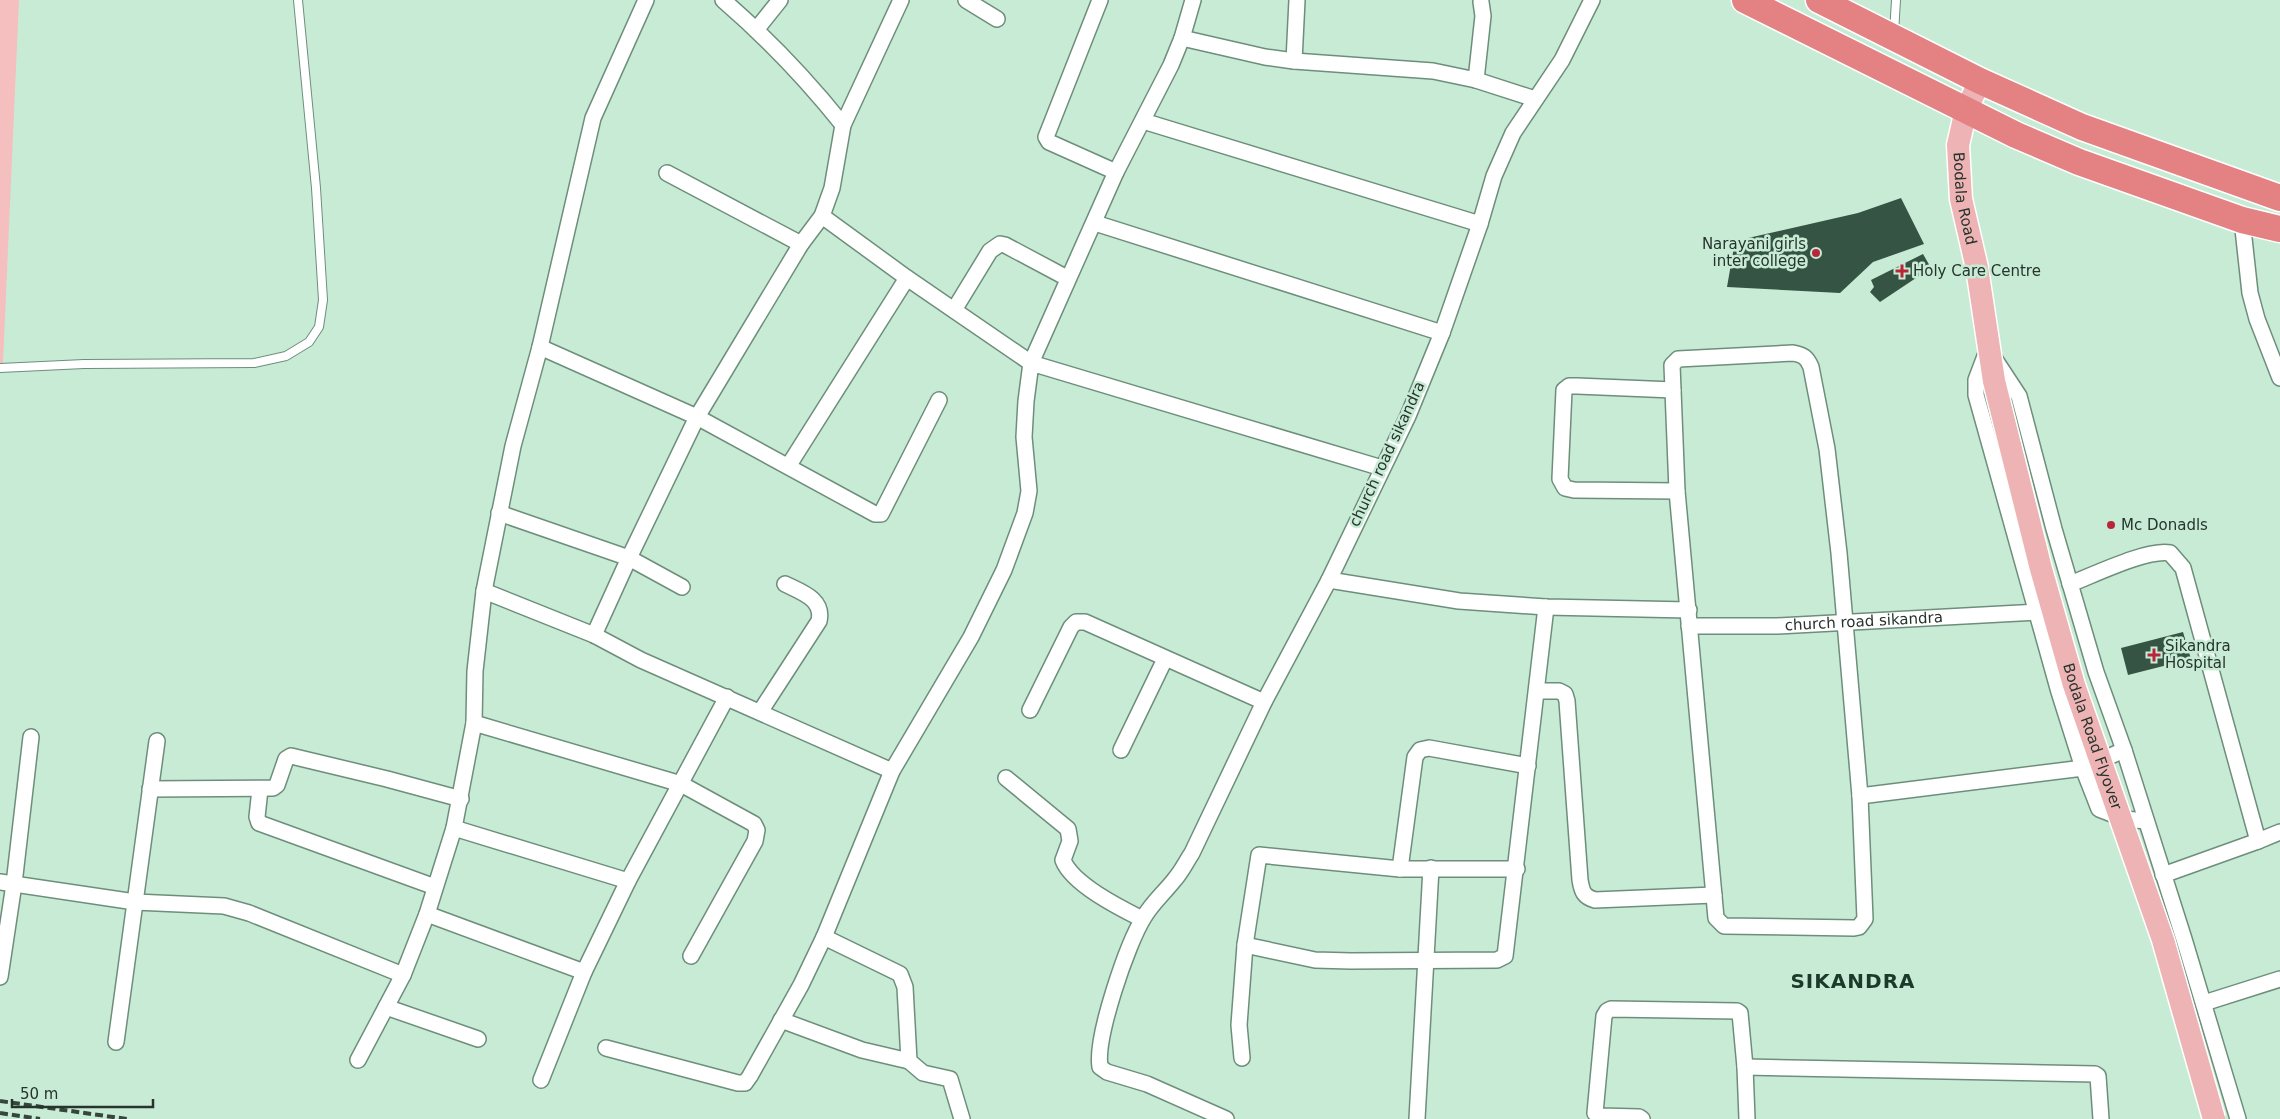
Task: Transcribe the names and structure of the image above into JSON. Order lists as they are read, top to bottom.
{
  "streets": {
    "main road": ["Bodala Road", "Bodala Road Flyover"],
    "street": ["church road sikandra"]
  },
  "crossings": [
    ["Bodala Road", "Bodala Road Flyover"]
  ],
  "districts": ["SIKANDRA"],
  "places": {
    "other": ["Narayani girls inter college", "Mc Donadls"],
    "health": ["Holy Care Centre", "Sikandra Hospital"]
  },
  "scale_bar": "50 m"
}
